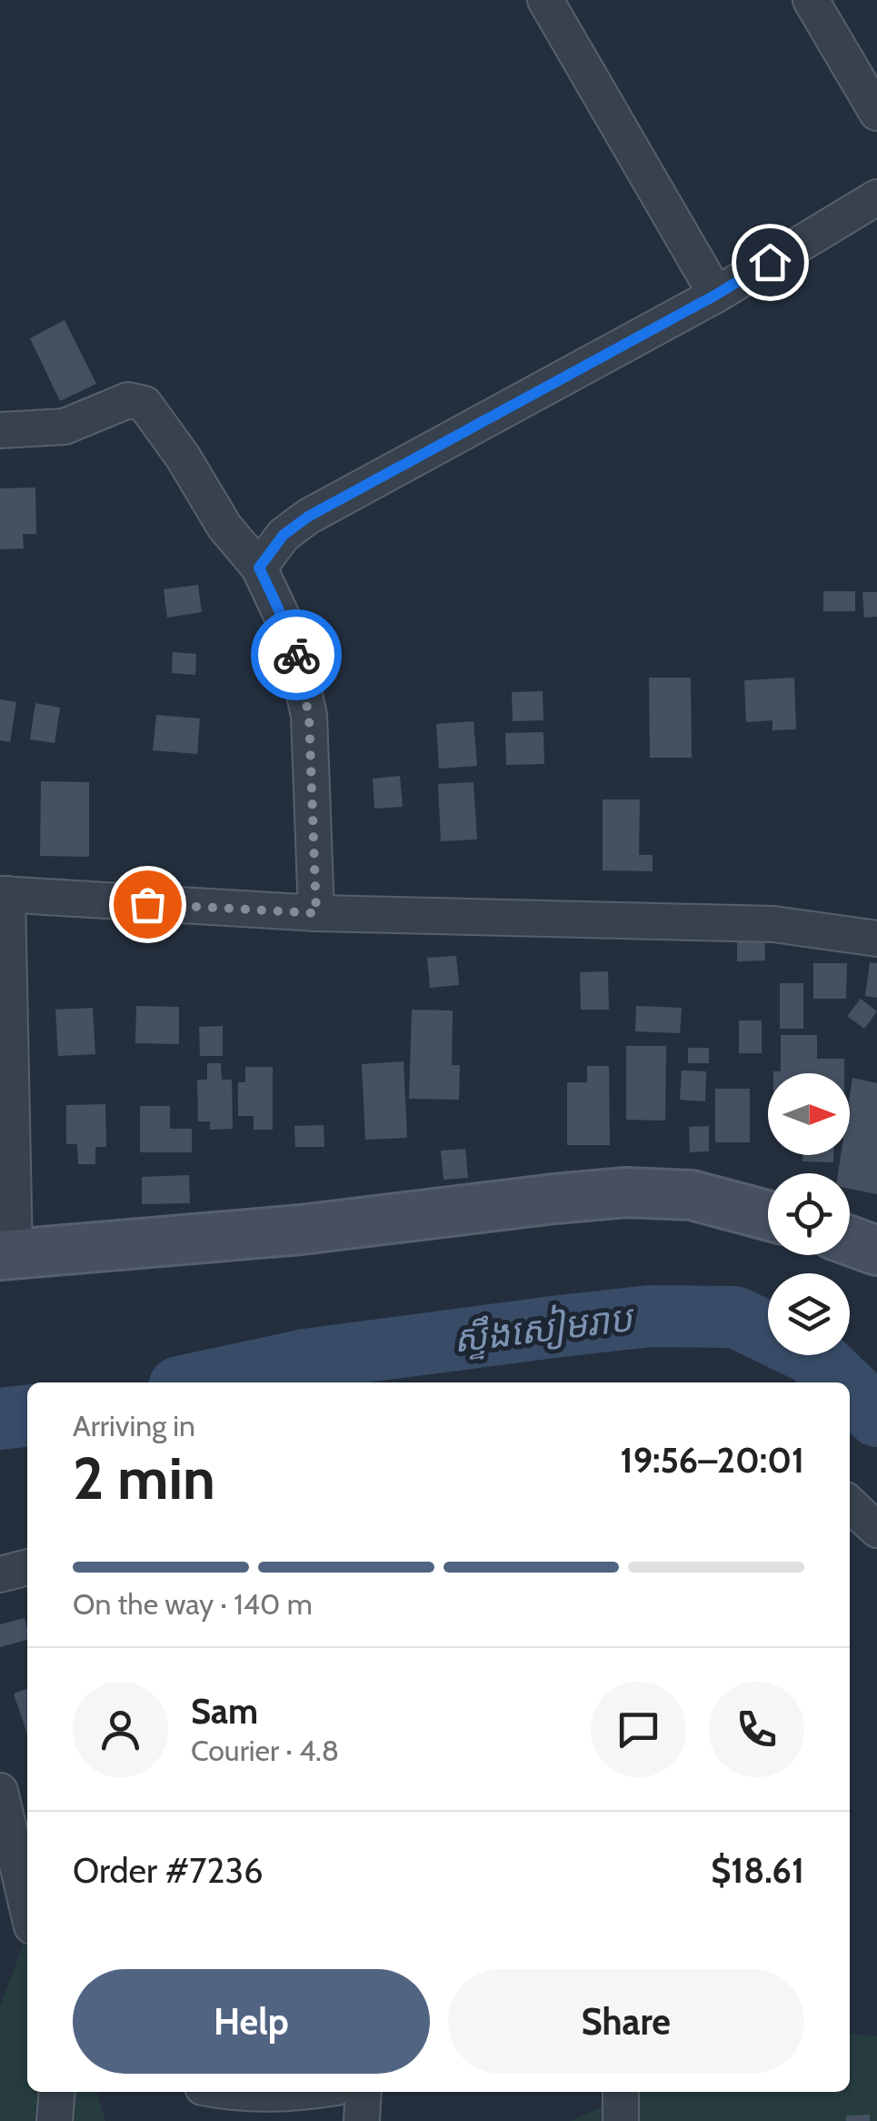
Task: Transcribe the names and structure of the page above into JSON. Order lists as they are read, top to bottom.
{
  "water": ["ស្ទឹងសៀមរាប"],
  "north": "right",
  "page": {
    "heading": ["2 min", "Arriving in", "19:56–20:01"],
    "panel": [
      "Sam",
      "Courier · 4.8",
      "Order #7236",
      "$18.61"
    ],
    "bar": "On the way · 140 m",
    "buttons": ["Help", "Share"]
  }
}
